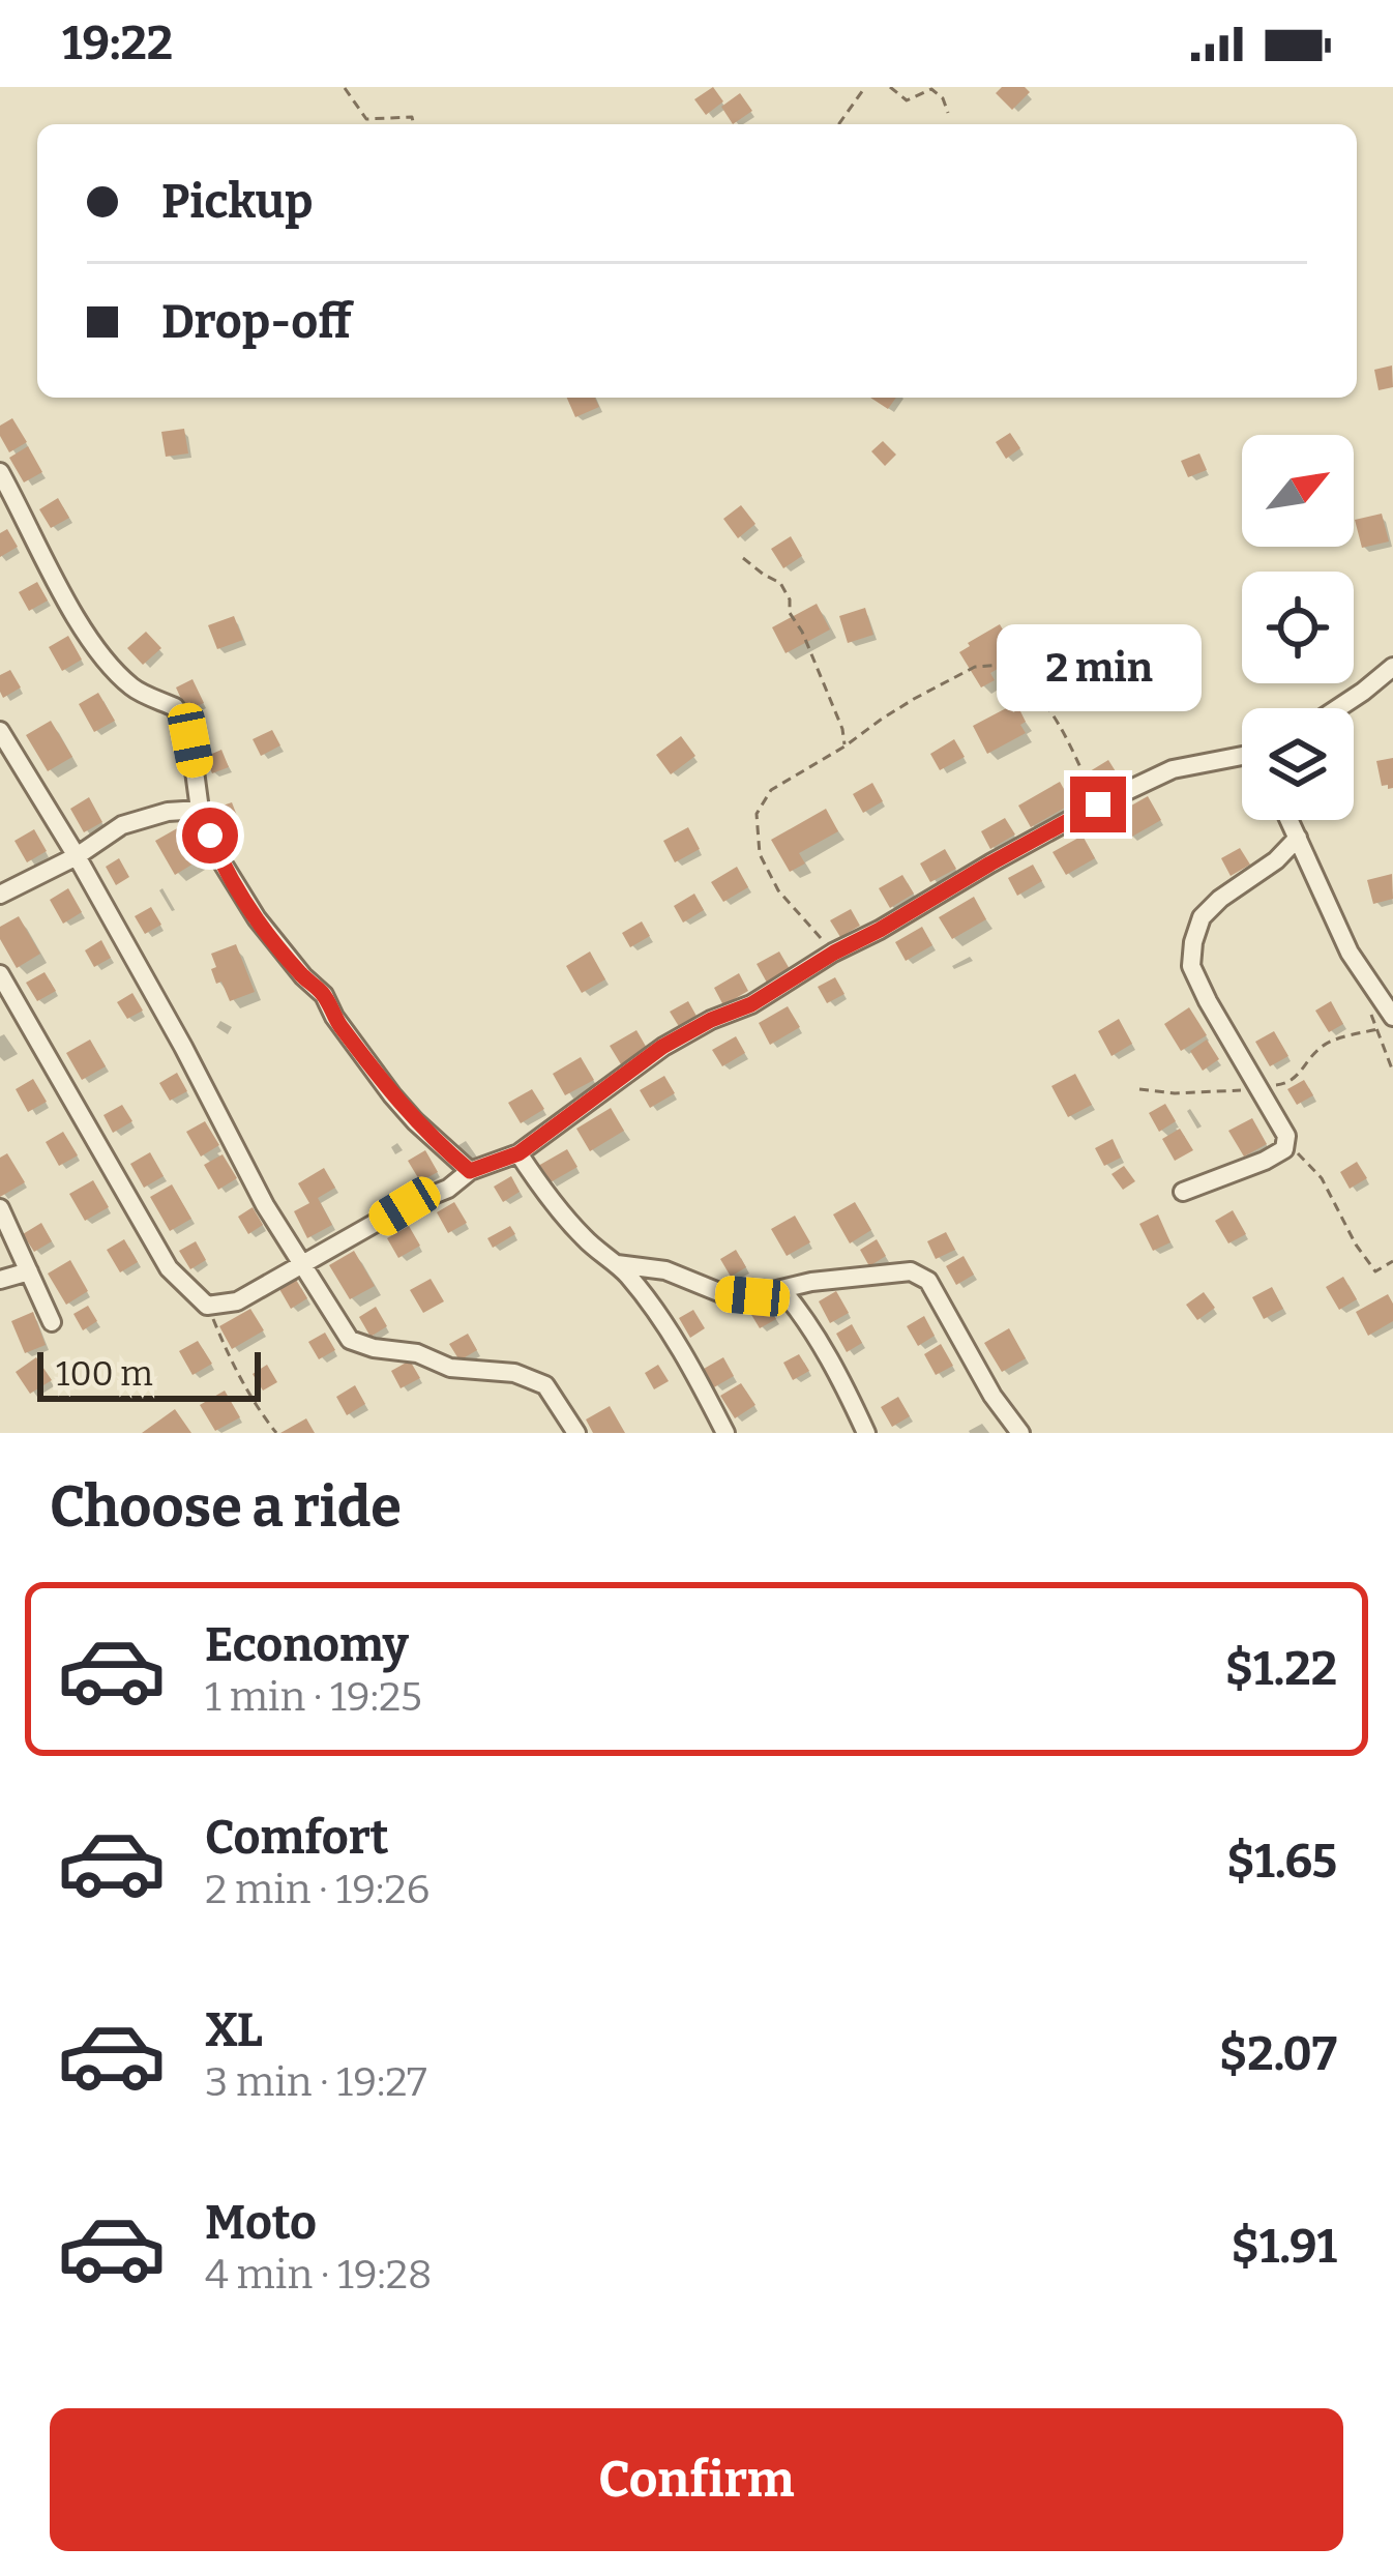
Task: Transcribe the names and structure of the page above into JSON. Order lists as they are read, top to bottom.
{
  "scale_bar": "100 m",
  "north": "top right",
  "page": {
    "status": "19:22",
    "banner": ["Pickup", "Drop-off"],
    "bubble": "2 min",
    "scale": "100 m",
    "heading": "Choose a ride",
    "list": [
      {
        "name": "Economy",
        "note": "1 min · 19:25",
        "value": "$1.22"
      },
      {
        "name": "Comfort",
        "note": "2 min · 19:26",
        "value": "$1.65"
      },
      {
        "name": "XL",
        "note": "3 min · 19:27",
        "value": "$2.07"
      },
      {
        "name": "Moto",
        "note": "4 min · 19:28",
        "value": "$1.91"
      }
    ],
    "buttons": "Confirm"
  }
}
